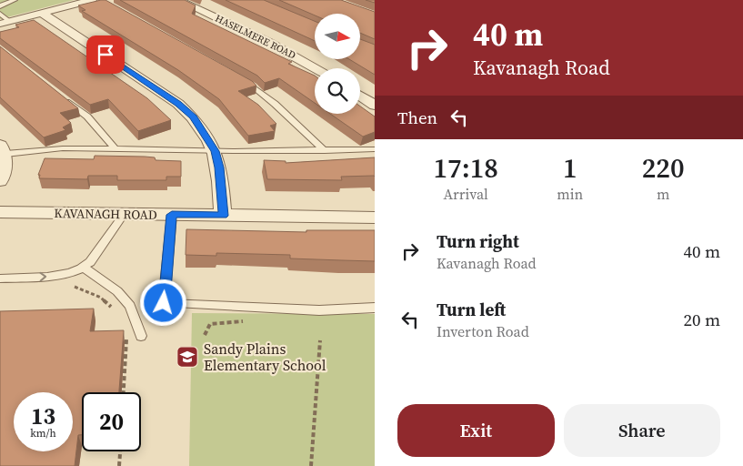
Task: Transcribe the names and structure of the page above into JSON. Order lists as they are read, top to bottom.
{
  "streets": {
    "street": ["HASELMERE ROAD", "KAVANAGH ROAD"]
  },
  "places": {
    "school or university": ["Sandy Plains Elementary School"]
  },
  "north": "right",
  "page": {
    "turn": ["40 m", "Kavanagh Road"],
    "then": "Then",
    "eta": [
      "17:18",
      "Arrival",
      "1",
      "min",
      "220",
      "m"
    ],
    "list": [
      {
        "name": "Turn right",
        "note": "Kavanagh Road",
        "value": "40 m"
      },
      {
        "name": "Turn left",
        "note": "Inverton Road",
        "value": "20 m"
      }
    ],
    "speed": "13 km/h",
    "limit": "20",
    "buttons": ["Exit", "Share"]
  }
}
